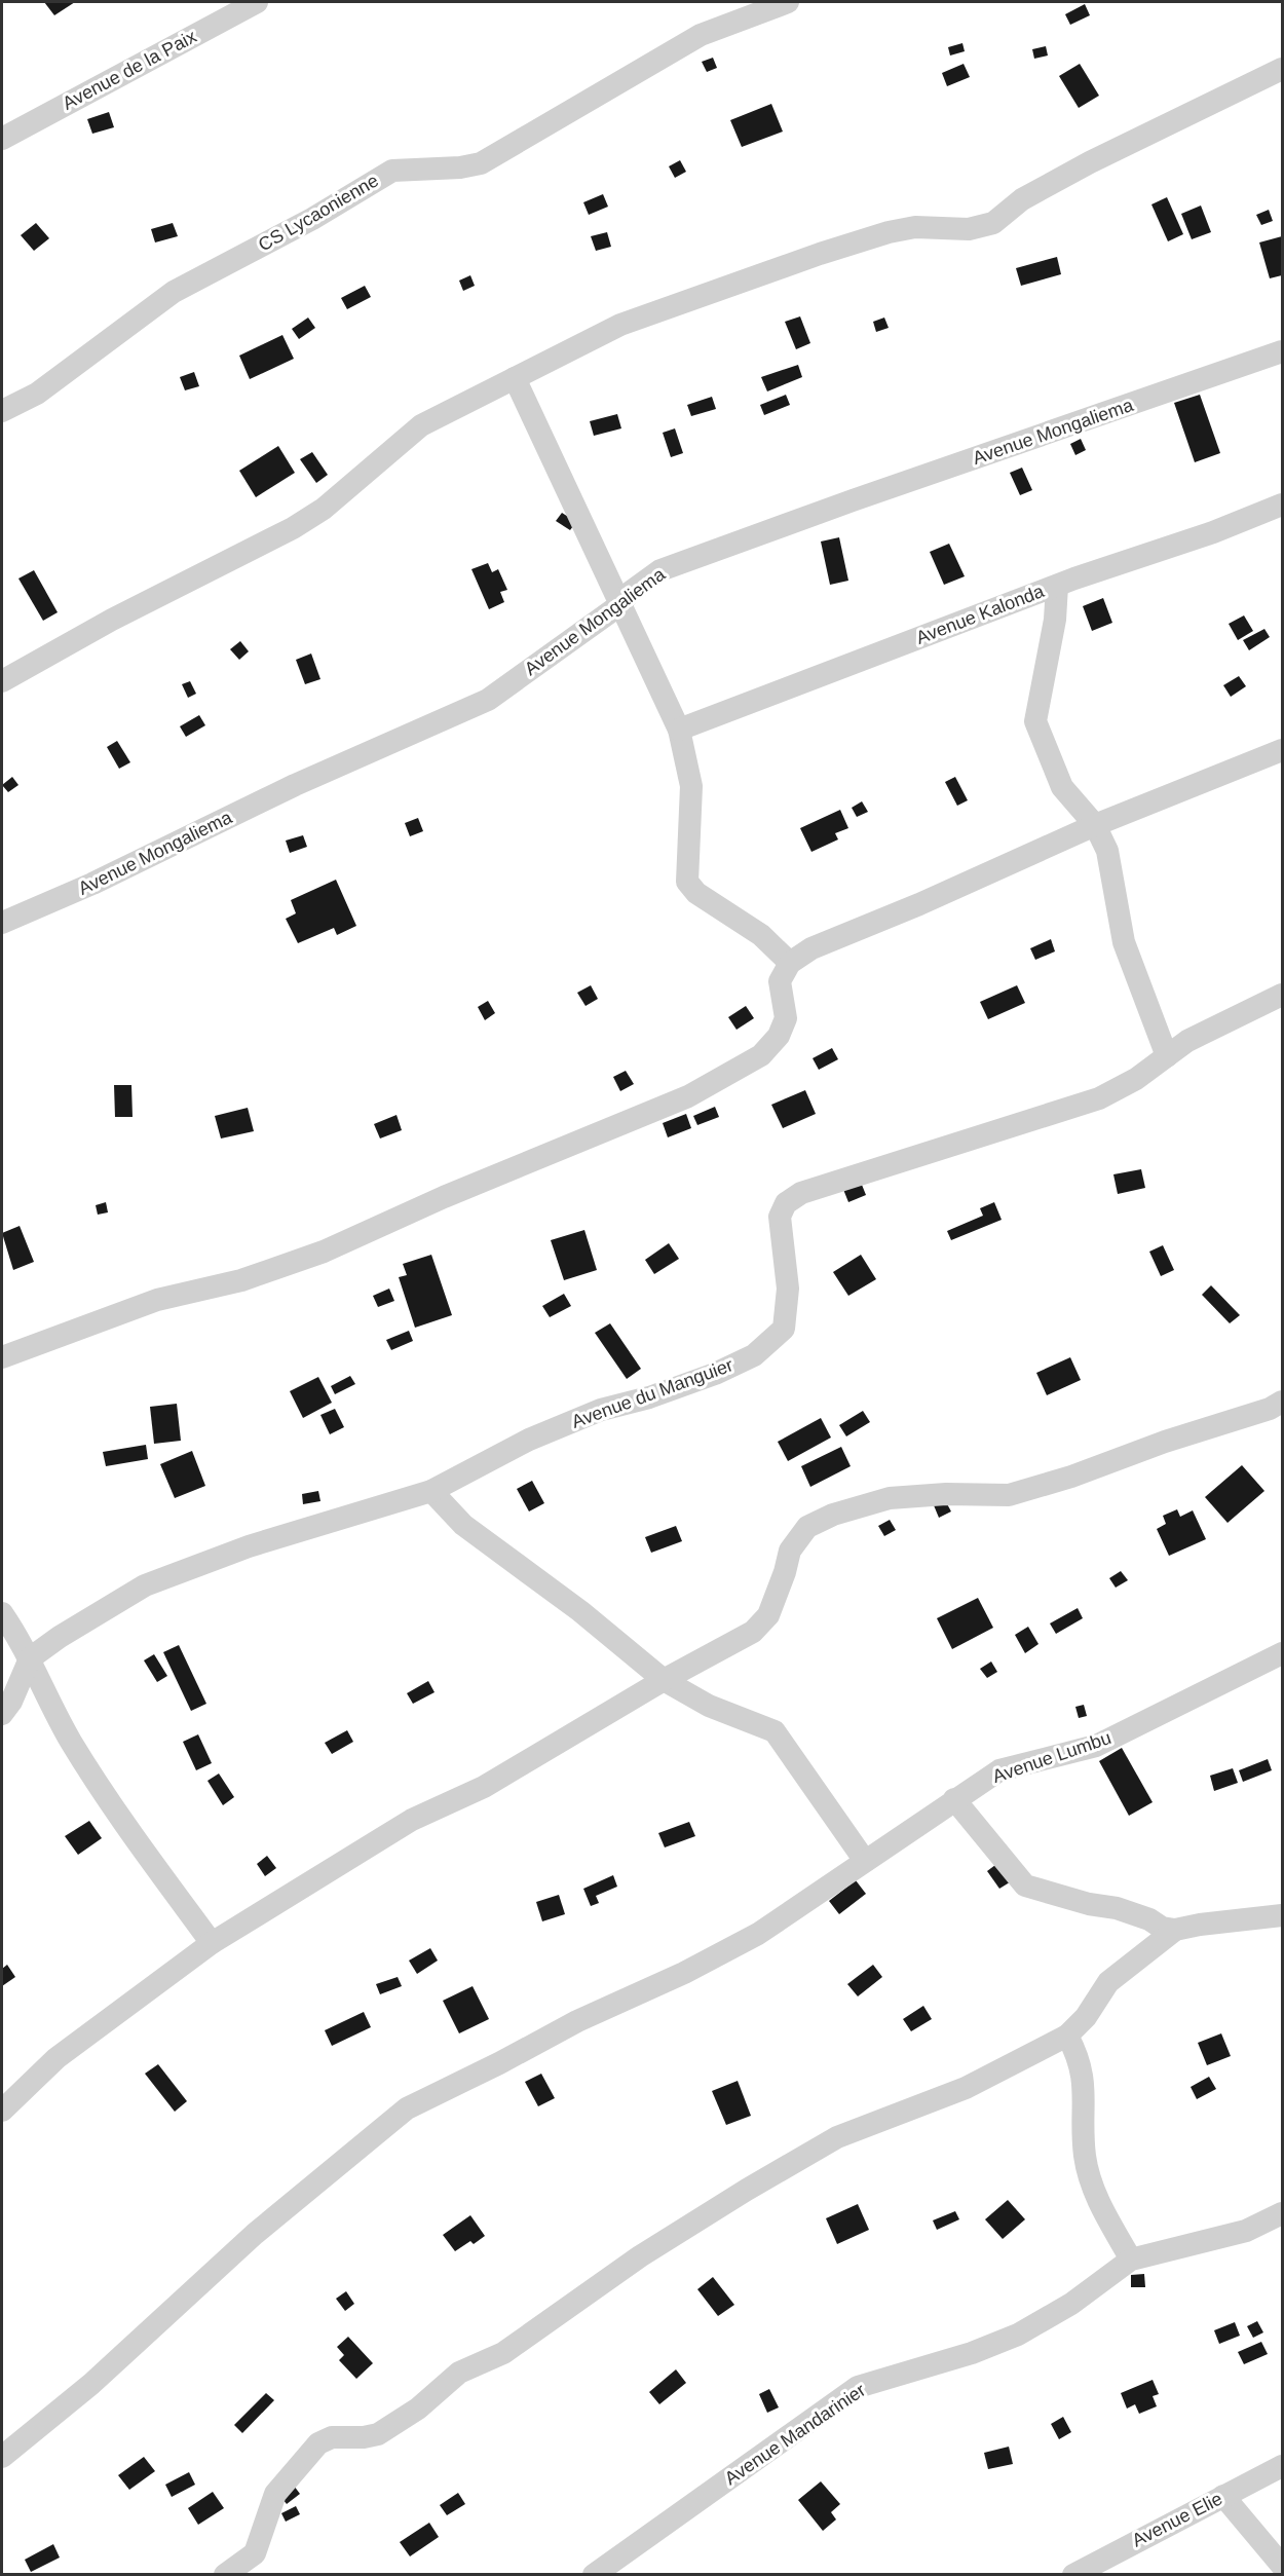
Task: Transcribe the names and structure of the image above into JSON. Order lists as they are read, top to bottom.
{
  "streets": {
    "street": [
      "Avenue de la Paix",
      "CS Lycaonienne",
      "Avenue Mongaliema",
      "Avenue Kalonda",
      "Avenue du Manguier",
      "Avenue Lumbu",
      "Avenue Mandarinier",
      "Avenue Elie"
    ]
  }
}
